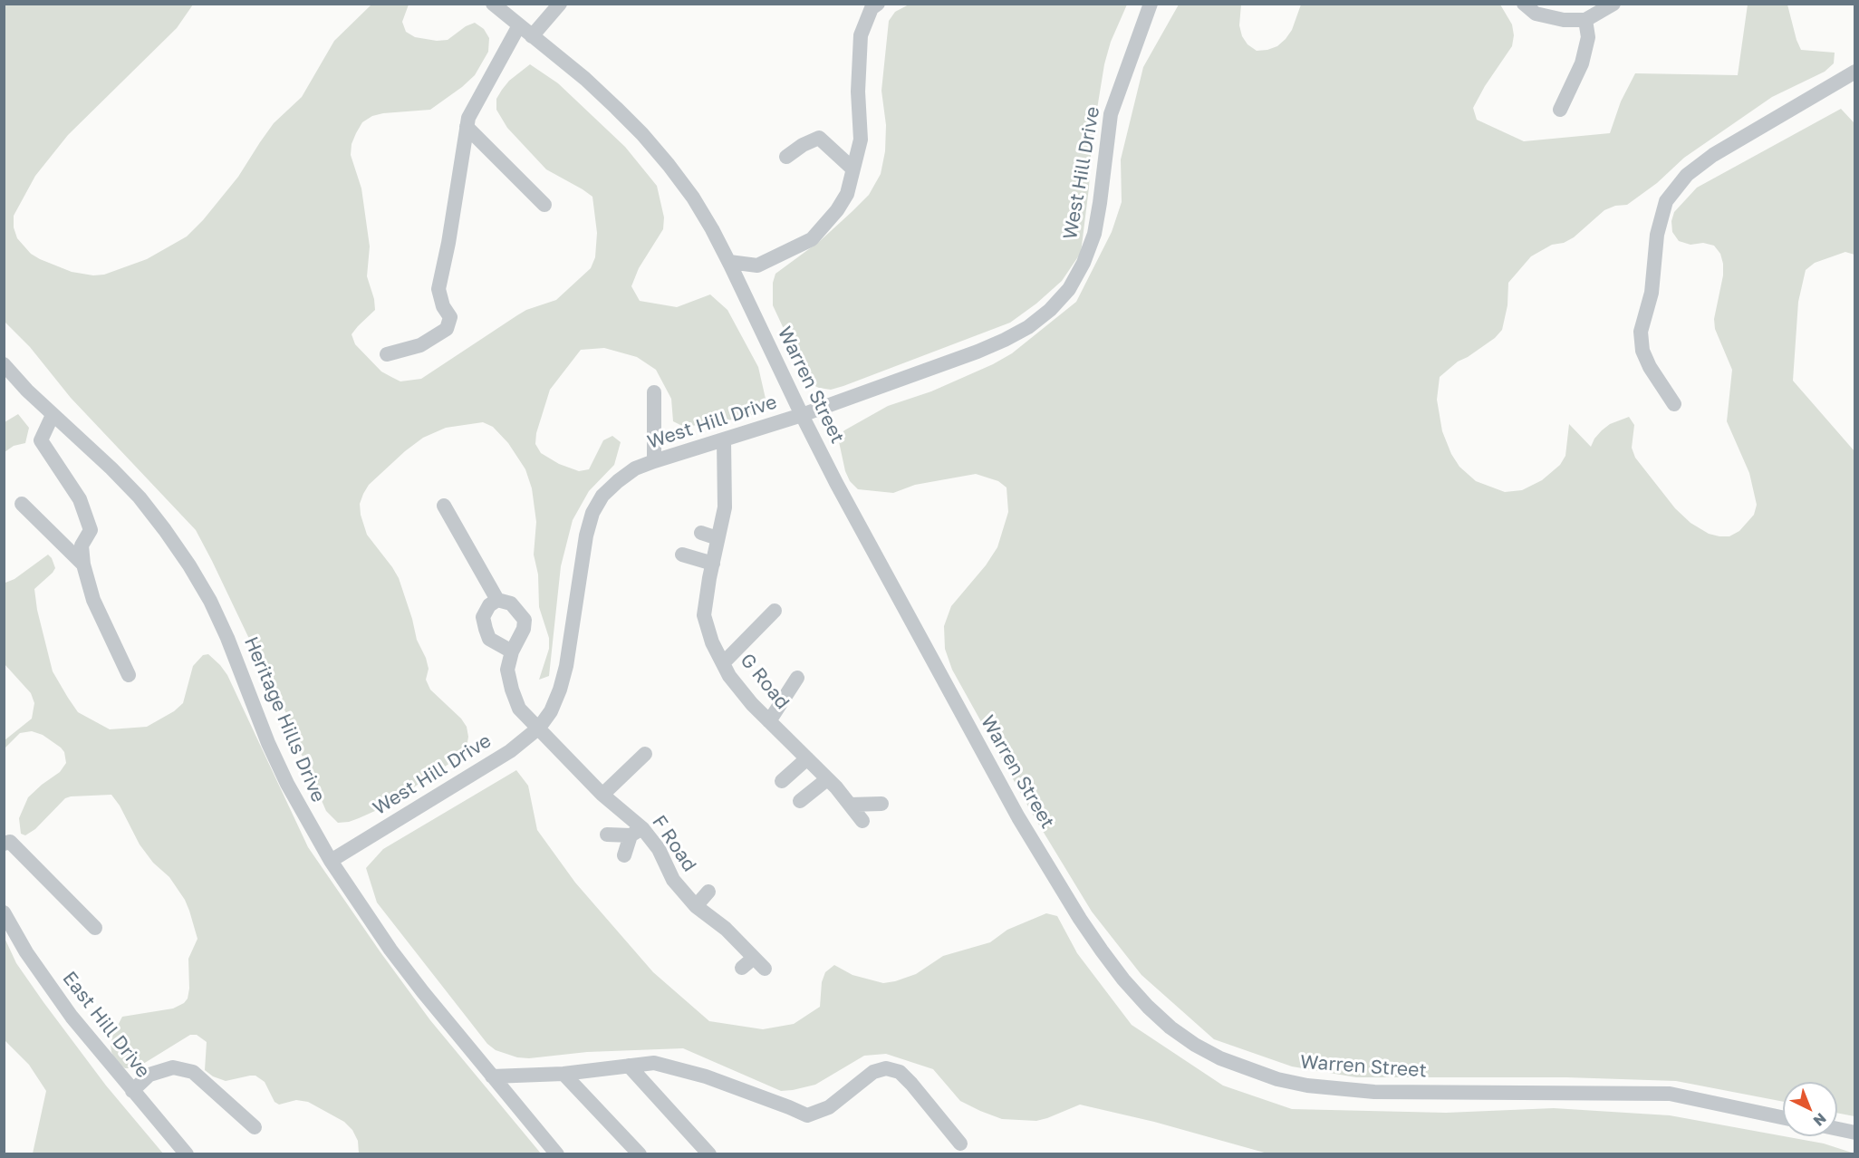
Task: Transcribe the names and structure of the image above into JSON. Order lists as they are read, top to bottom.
{
  "streets": {
    "street": [
      "West Hill Drive",
      "Warren Street",
      "G Road",
      "Heritage Hills Drive",
      "F Road",
      "East Hill Drive"
    ]
  },
  "crossings": [
    ["West Hill Drive", "Warren Street"],
    ["West Hill Drive", "G Road"],
    ["West Hill Drive", "Heritage Hills Drive"],
    ["West Hill Drive", "F Road"]
  ],
  "north": "bottom right"
}
